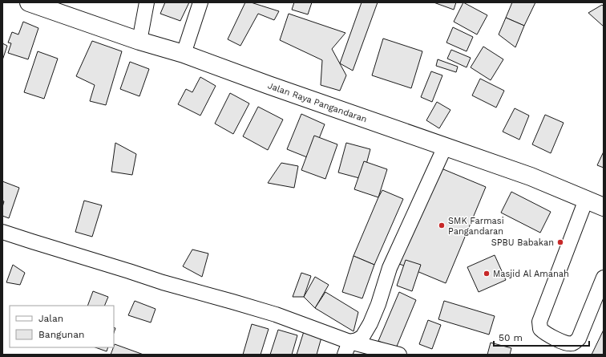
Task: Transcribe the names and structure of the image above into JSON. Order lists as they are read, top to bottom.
{
  "streets": {
    "highway": ["Jalan Raya Pangandaran"]
  },
  "places": ["SMK Farmasi Pangandaran", "SPBU Babakan", "Masjid Al Amanah"],
  "legend": ["Jalan", "Bangunan"],
  "scale_bar": "50 m"
}
